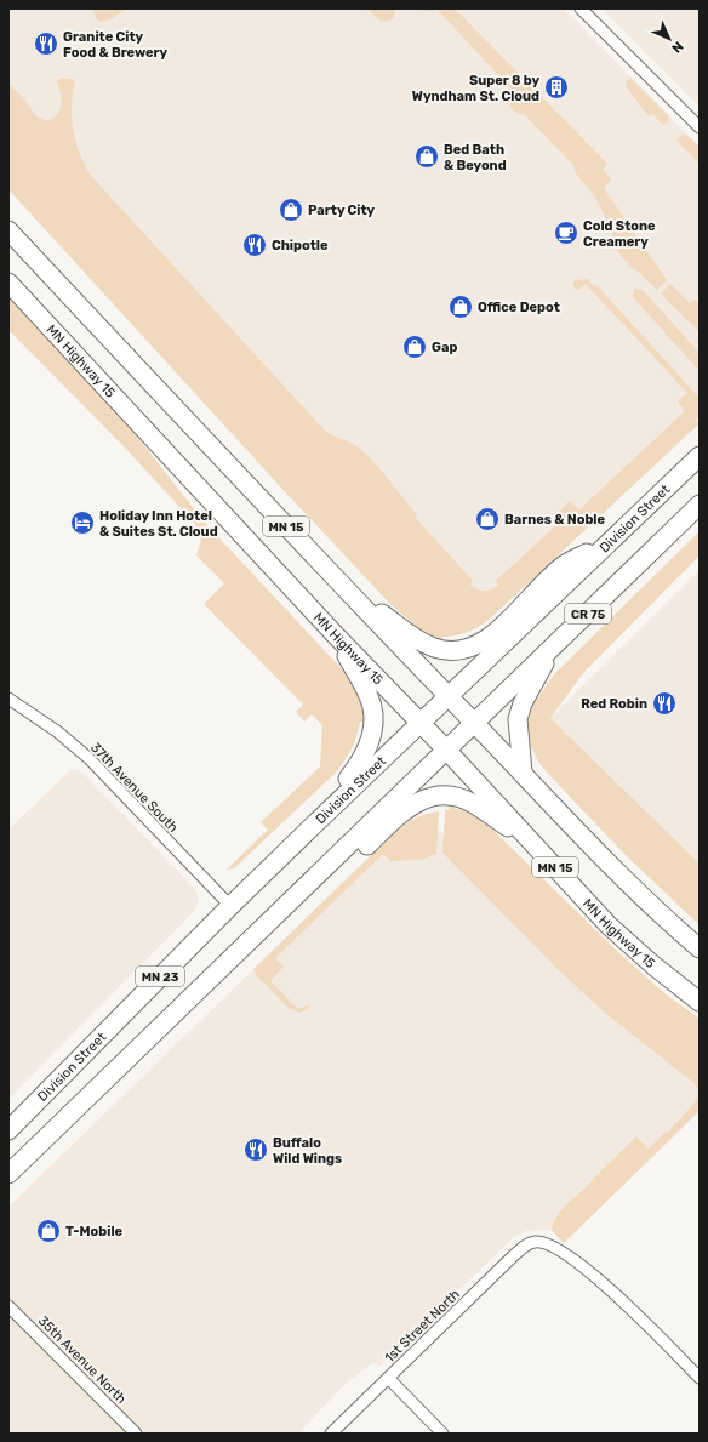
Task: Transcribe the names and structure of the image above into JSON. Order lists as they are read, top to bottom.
{
  "streets": {
    "highway": [
      "MN Highway 15",
      "Division Street",
      "MN 15",
      "CR 75",
      "MN 23"
    ],
    "street": ["37th Avenue South", "1st Street North", "35th Avenue North"]
  },
  "crossings": [
    ["MN Highway 15", "Division Street"],
    ["MN Highway 15", "MN 23"],
    ["Division Street", "MN 15"],
    ["Division Street", "37th Avenue South"],
    ["MN 15", "CR 75"],
    ["MN 15", "MN 23"],
    ["CR 75", "MN 23"]
  ],
  "places": {
    "restaurant": [
      "Granite City Food & Brewery",
      "Chipotle",
      "Red Robin",
      "Buffalo Wild Wings"
    ],
    "building": ["Super 8 by Wyndham St. Cloud"],
    "shop": [
      "Bed Bath & Beyond",
      "Party City",
      "Office Depot",
      "Gap",
      "Barnes & Noble",
      "T-Mobile"
    ],
    "cafe": ["Cold Stone Creamery"],
    "hotel": ["Holiday Inn Hotel & Suites St. Cloud"]
  },
  "north": "bottom right"
}
